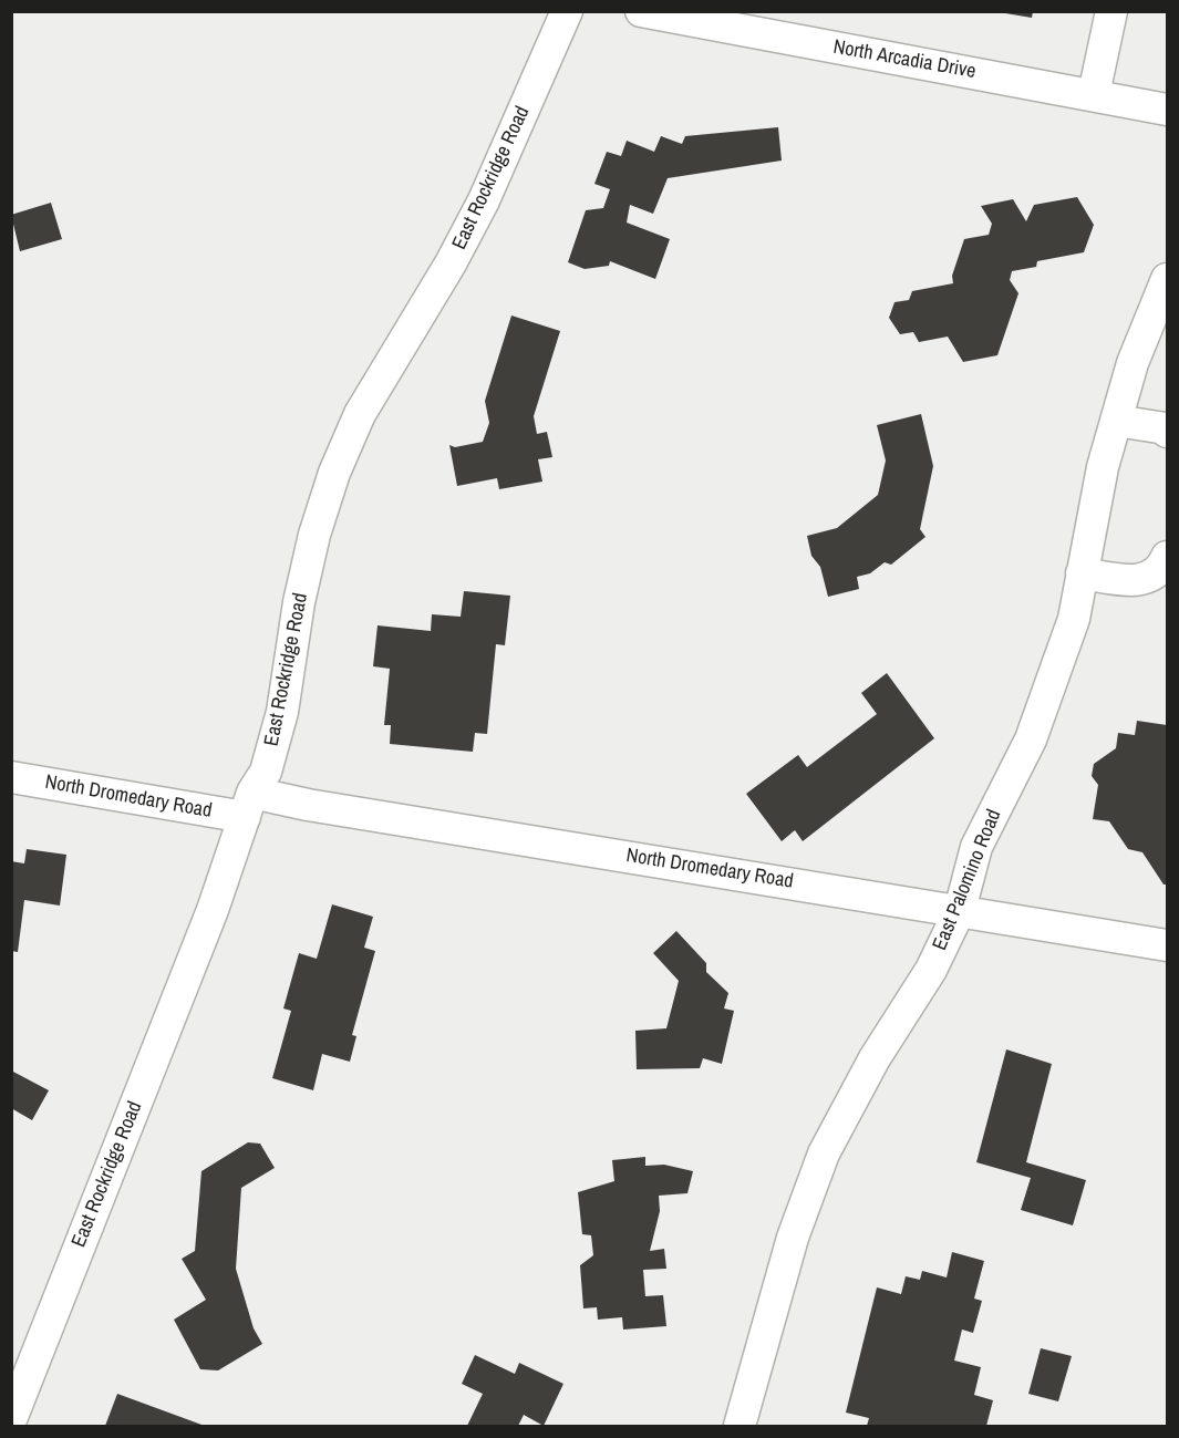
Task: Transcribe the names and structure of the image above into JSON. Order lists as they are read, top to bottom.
{
  "streets": {
    "street": [
      "North Arcadia Drive",
      "East Rockridge Road",
      "North Dromedary Road",
      "East Palomino Road"
    ]
  },
  "crossings": [
    ["East Rockridge Road", "North Dromedary Road"],
    ["North Dromedary Road", "East Palomino Road"]
  ]
}
